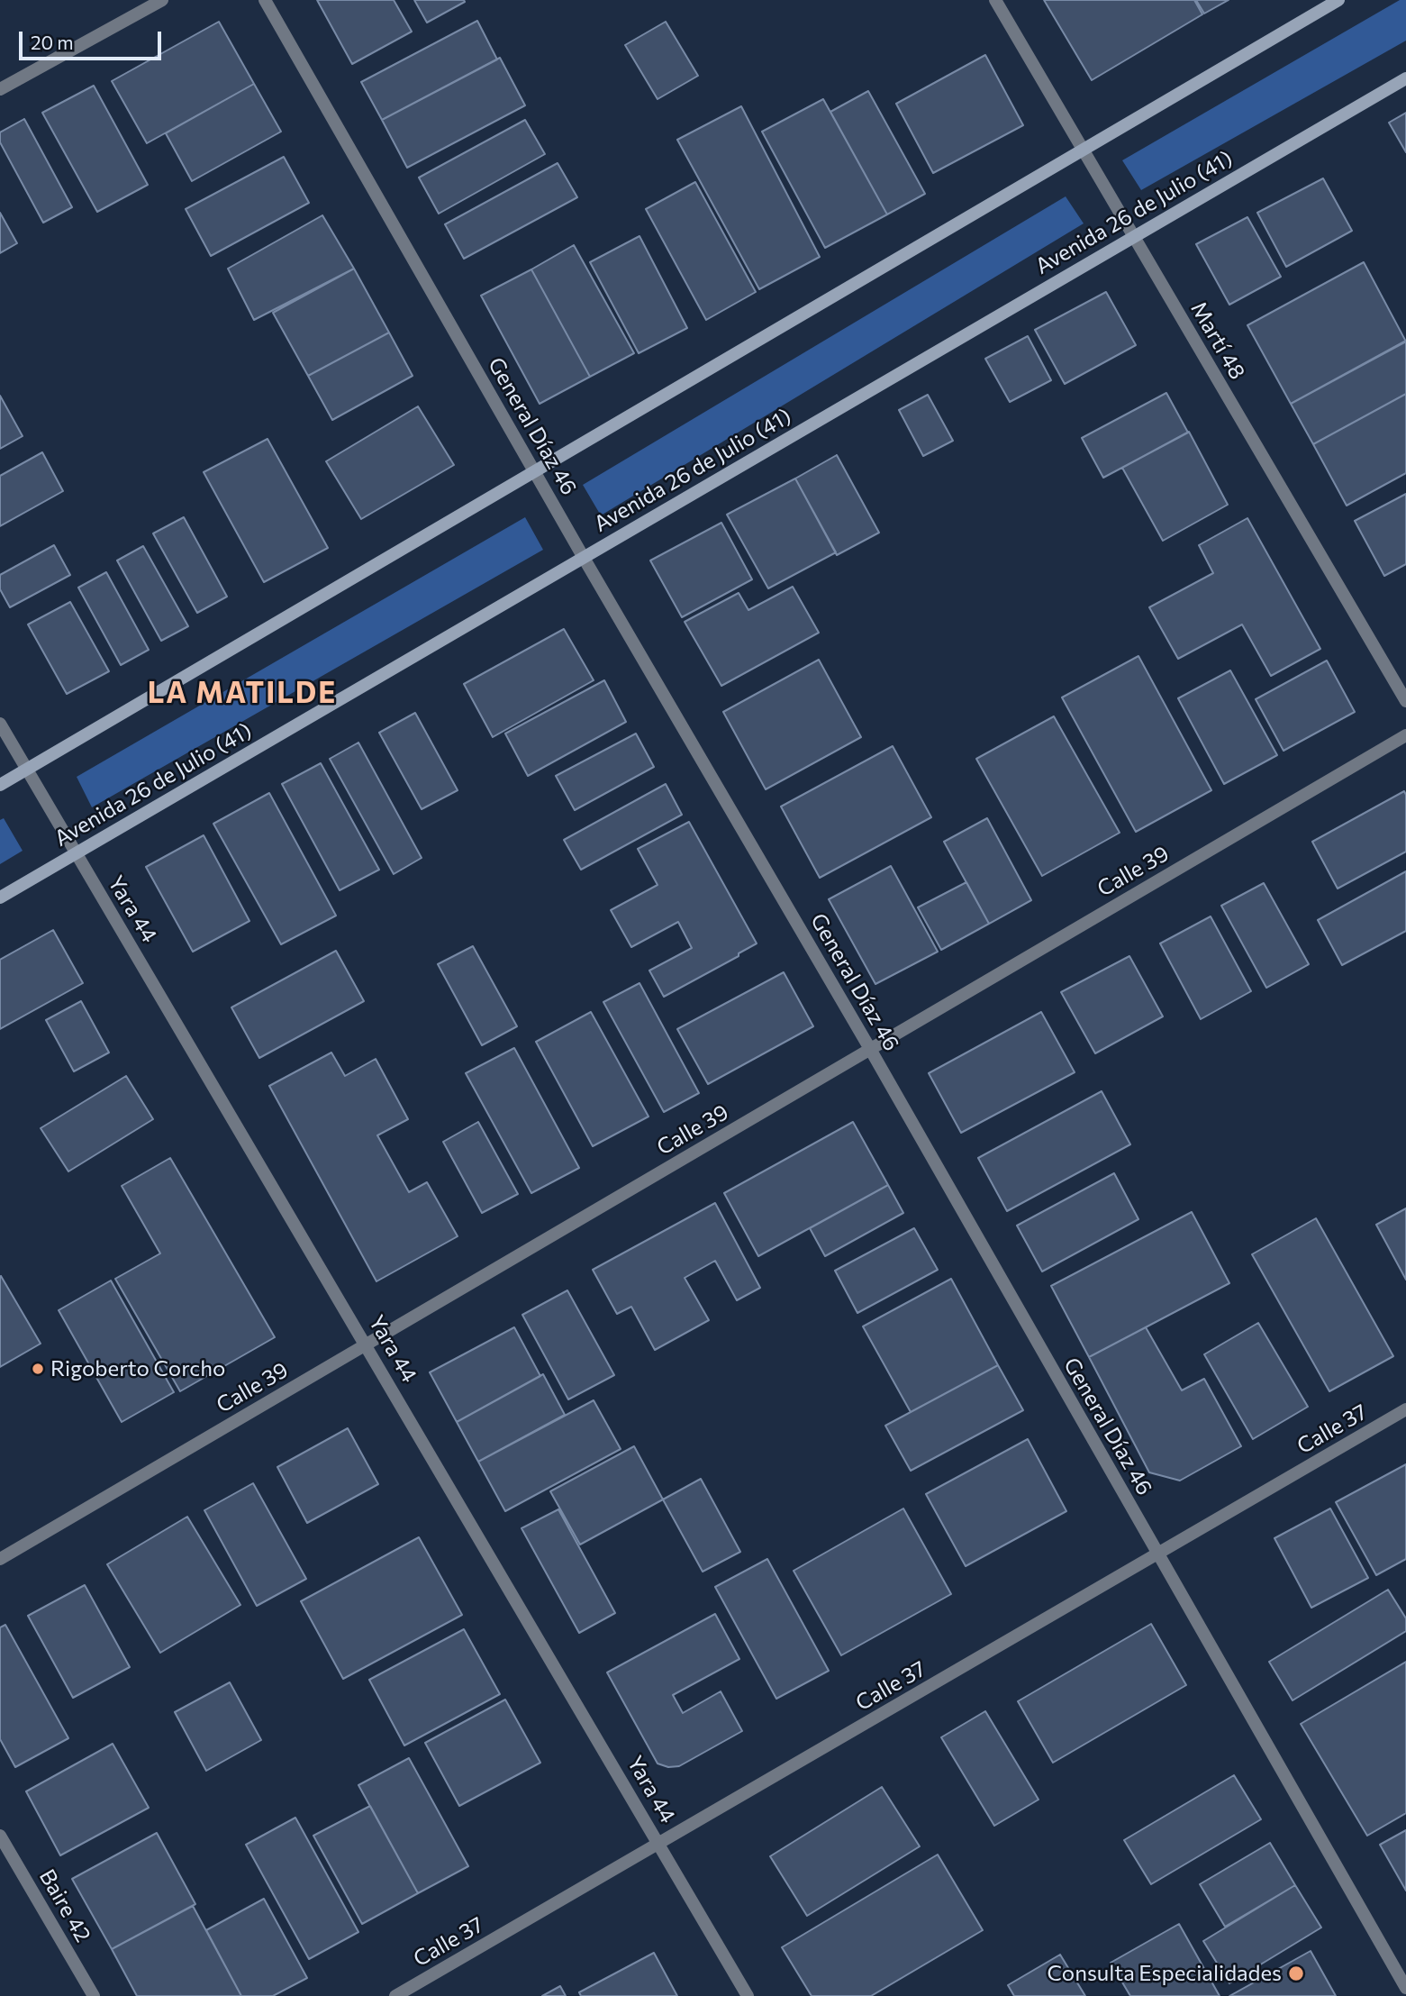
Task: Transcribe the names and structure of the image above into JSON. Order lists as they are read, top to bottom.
{
  "streets": {
    "main road": ["Avenida 26 de Julio (41)"],
    "street": [
      "Martí 48",
      "General Díaz 46",
      "Calle 39",
      "Yara 44",
      "Calle 37",
      "Baire 42"
    ]
  },
  "crossings": [
    ["Avenida 26 de Julio (41)", "Martí 48"],
    ["Avenida 26 de Julio (41)", "General Díaz 46"],
    ["Avenida 26 de Julio (41)", "Yara 44"],
    ["General Díaz 46", "Calle 39"],
    ["General Díaz 46", "Calle 37"],
    ["Calle 39", "Yara 44"],
    ["Yara 44", "Calle 37"]
  ],
  "districts": ["LA MATILDE"],
  "places": ["Rigoberto Corcho", "Consulta Especialidades"],
  "scale_bar": "20 m"
}
